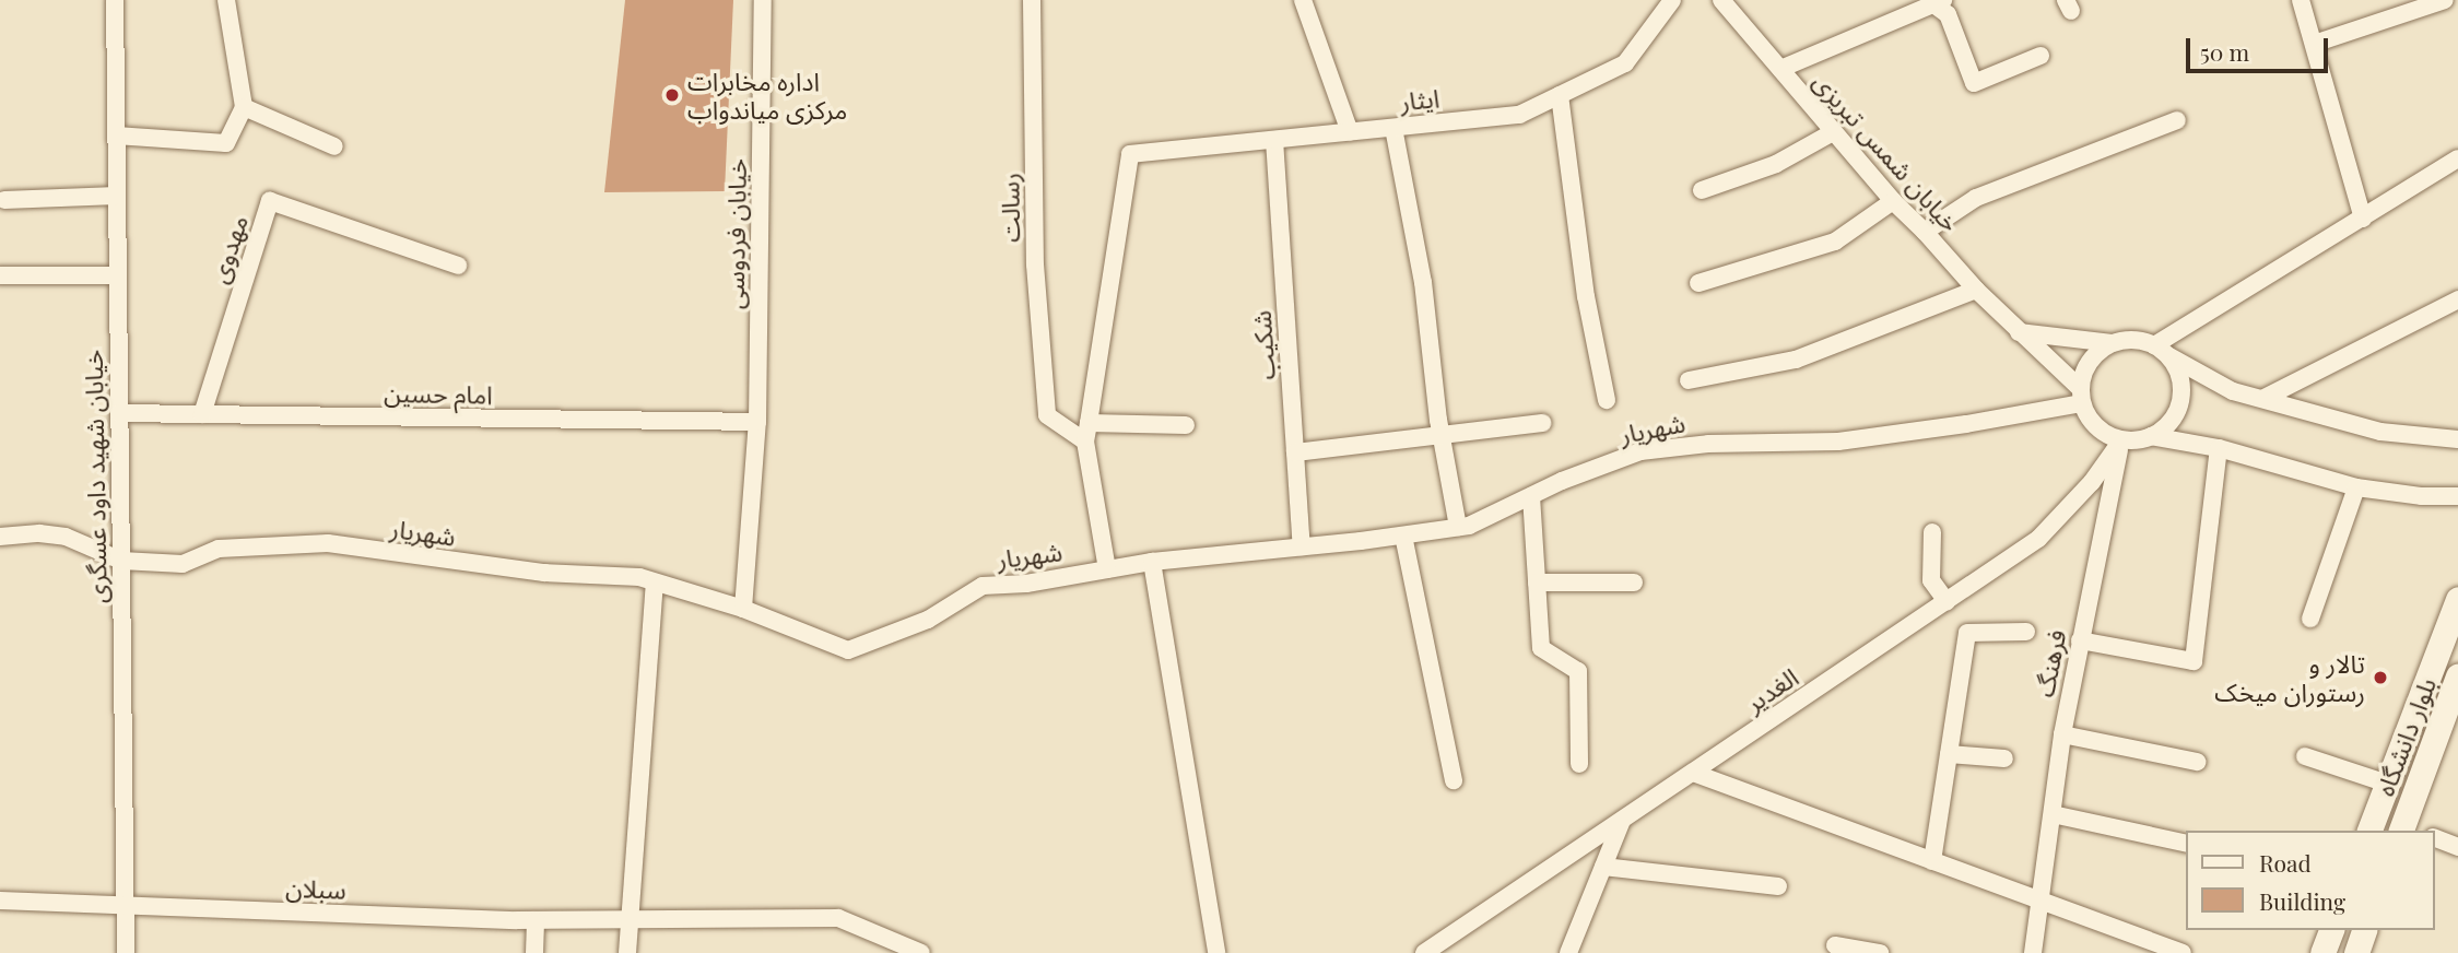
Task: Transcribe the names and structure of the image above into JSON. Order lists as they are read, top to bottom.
{
  "streets": {
    "main road": ["بلوار دانشگاه"],
    "street": [
      "ایثار",
      "خیابان شمس تبریزی",
      "رسالت",
      "خیابان فردوسی",
      "مهدوی",
      "شکیب",
      "امام حسین",
      "شهریار",
      "خیابان شهید داود عسگری",
      "فرهنگ",
      "الغدیر",
      "سبلان"
    ]
  },
  "crossings": [
    ["ایثار", "شکیب"],
    ["خیابان شمس تبریزی", "شهریار"],
    ["خیابان شمس تبریزی", "فرهنگ"],
    ["خیابان شمس تبریزی", "الغدیر"],
    ["خیابان فردوسی", "امام حسین"],
    ["خیابان فردوسی", "شهریار"],
    ["مهدوی", "امام حسین"],
    ["شکیب", "شهریار"],
    ["امام حسین", "خیابان شهید داود عسگری"],
    ["شهریار", "خیابان شهید داود عسگری"],
    ["شهریار", "فرهنگ"],
    ["شهریار", "الغدیر"],
    ["خیابان شهید داود عسگری", "سبلان"],
    ["فرهنگ", "الغدیر"]
  ],
  "places": ["اداره مخابرات مرکزی میاندواب", "تالار و رستوران میخک"],
  "legend": ["Road", "Building"],
  "scale_bar": "50 m"
}
